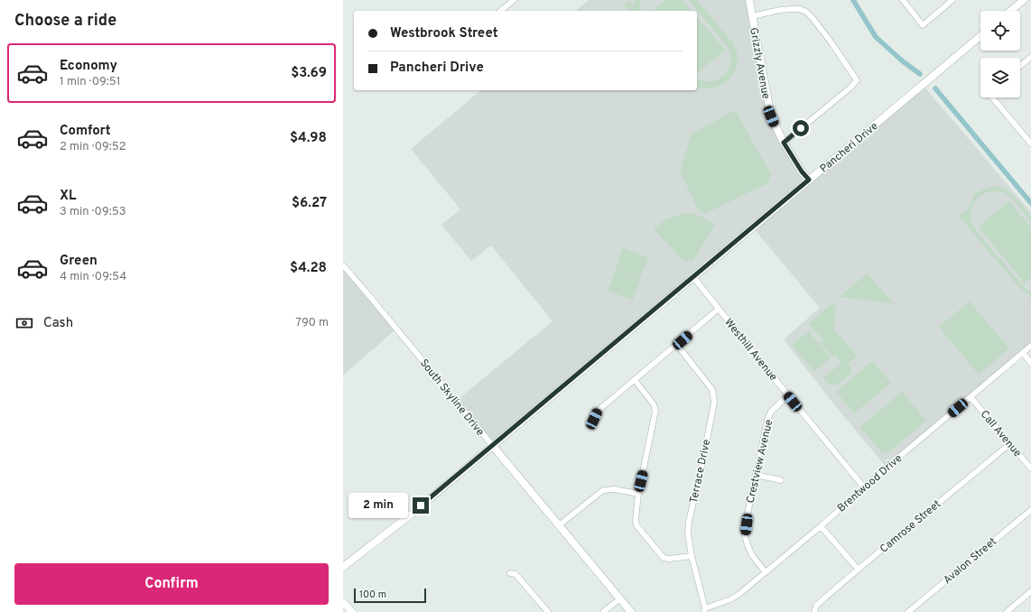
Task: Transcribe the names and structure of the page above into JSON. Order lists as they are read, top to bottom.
{
  "streets": {
    "street": [
      "Grizzly Avenue",
      "Pancheri Drive",
      "Westhill Avenue",
      "South Skyline Drive",
      "Call Avenue",
      "Crestview Avenue",
      "Terrace Drive",
      "Brentwood Drive",
      "Camrose Street",
      "Avalon Street"
    ]
  },
  "crossings": [
    ["Grizzly Avenue", "Pancheri Drive"],
    ["Pancheri Drive", "Westhill Avenue"],
    ["Pancheri Drive", "South Skyline Drive"],
    ["Westhill Avenue", "Crestview Avenue"],
    ["Westhill Avenue", "Brentwood Drive"],
    ["Call Avenue", "Brentwood Drive"],
    ["Call Avenue", "Camrose Street"],
    ["Crestview Avenue", "Brentwood Drive"],
    ["Terrace Drive", "Brentwood Drive"]
  ],
  "scale_bar": "100 m",
  "page": {
    "heading": "Choose a ride",
    "banner": ["Westbrook Street", "Pancheri Drive"],
    "list": [
      {
        "name": "Economy",
        "note": "1 min · 09:51",
        "value": "$3.69"
      },
      {
        "name": "Comfort",
        "note": "2 min · 09:52",
        "value": "$4.98"
      },
      {
        "name": "XL",
        "note": "3 min · 09:53",
        "value": "$6.27"
      },
      {
        "name": "Green",
        "note": "4 min · 09:54",
        "value": "$4.28"
      }
    ],
    "pay": ["Cash", "790 m"],
    "bubble": "2 min",
    "buttons": "Confirm",
    "scale": "100 m"
  }
}
